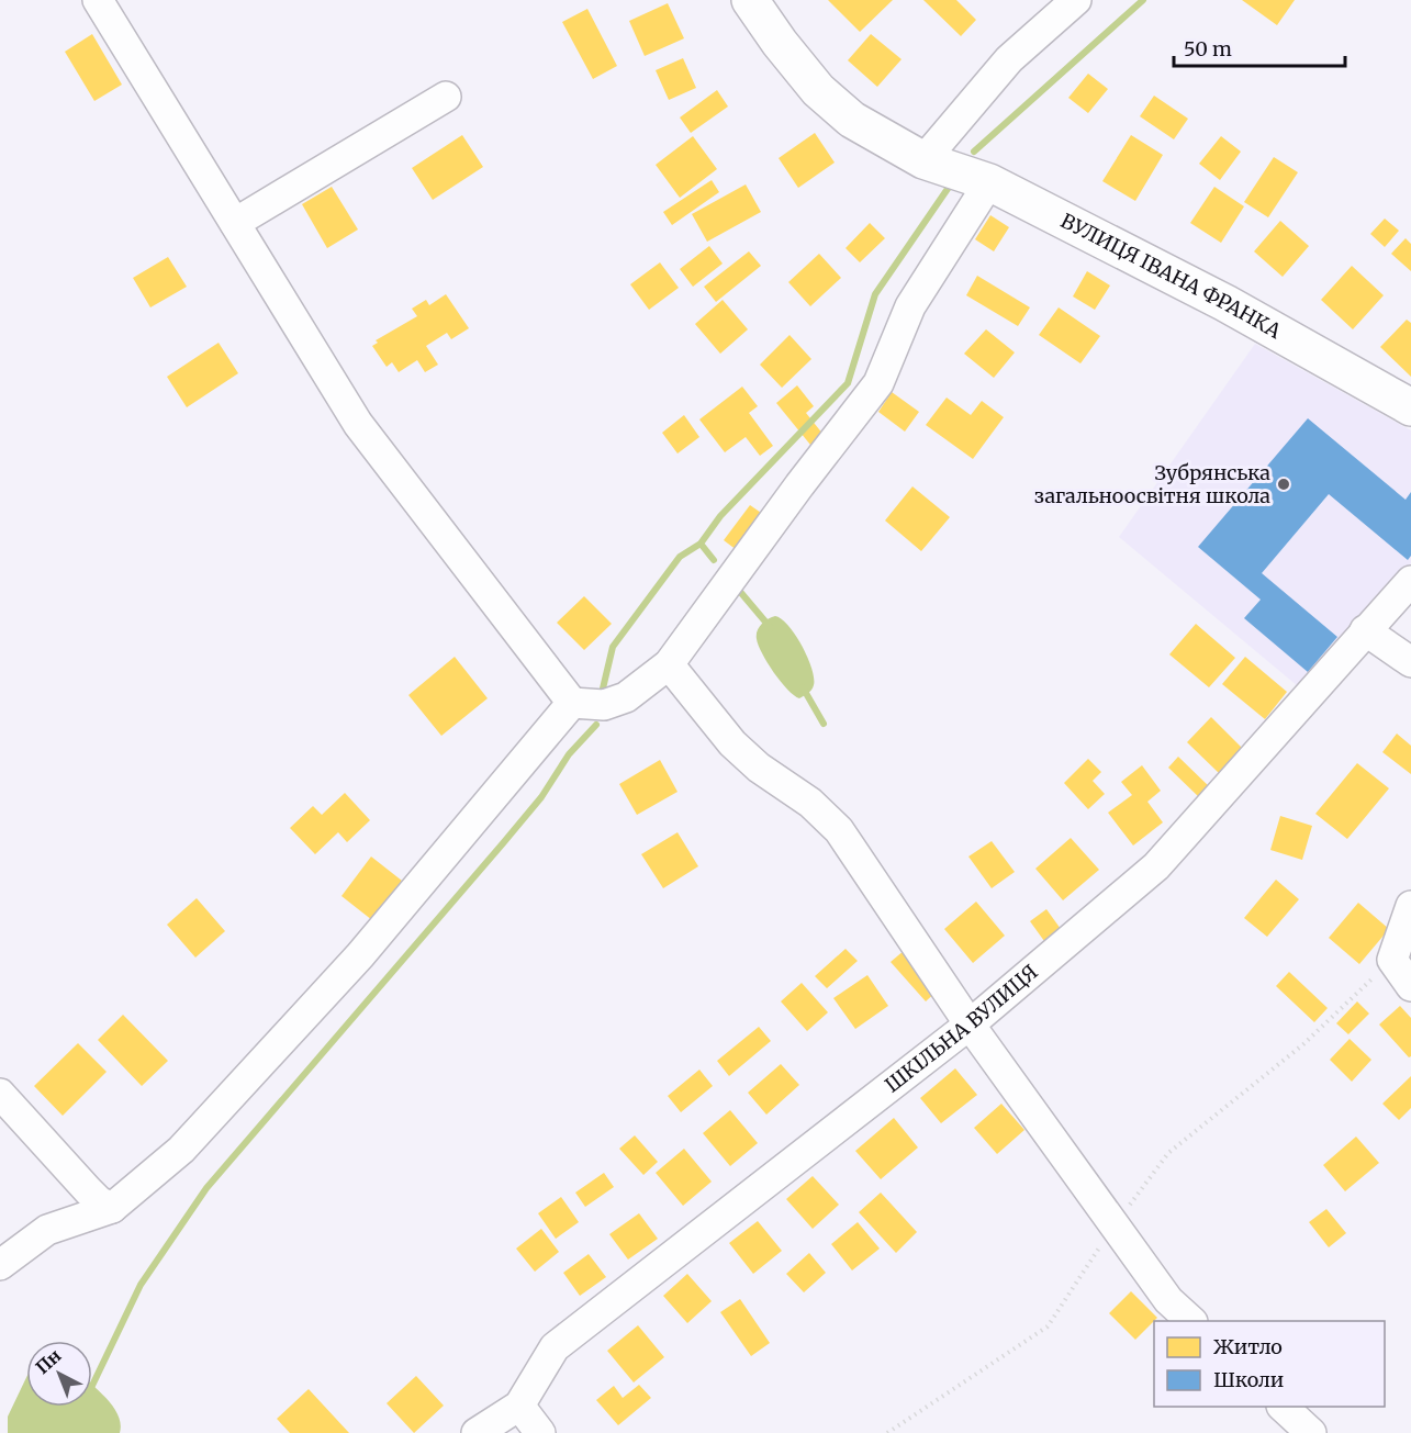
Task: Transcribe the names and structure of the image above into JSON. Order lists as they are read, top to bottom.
{
  "streets": {
    "main road": ["ВУЛИЦЯ ІВАНА ФРАНКА"],
    "street": ["ШКІЛЬНА ВУЛИЦЯ"]
  },
  "places": ["Зубрянська загальноосвітня школа"],
  "legend": ["Житло", "Школи"],
  "scale_bar": "50 m",
  "north": "top left"
}
